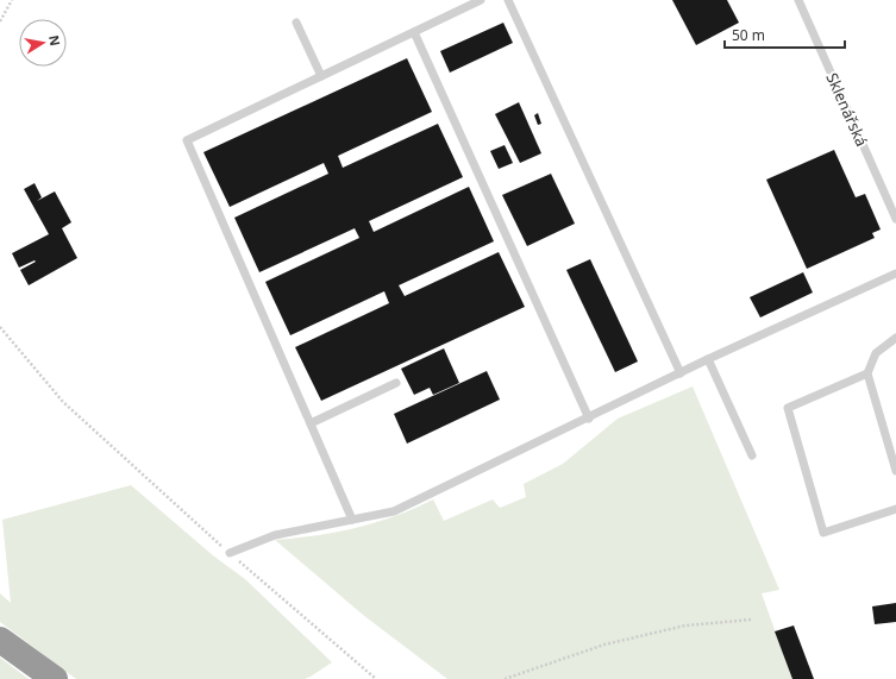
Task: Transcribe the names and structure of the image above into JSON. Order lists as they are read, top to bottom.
{
  "streets": {
    "lane": ["Sklenářská"]
  },
  "scale_bar": "50 m",
  "north": "right"
}
